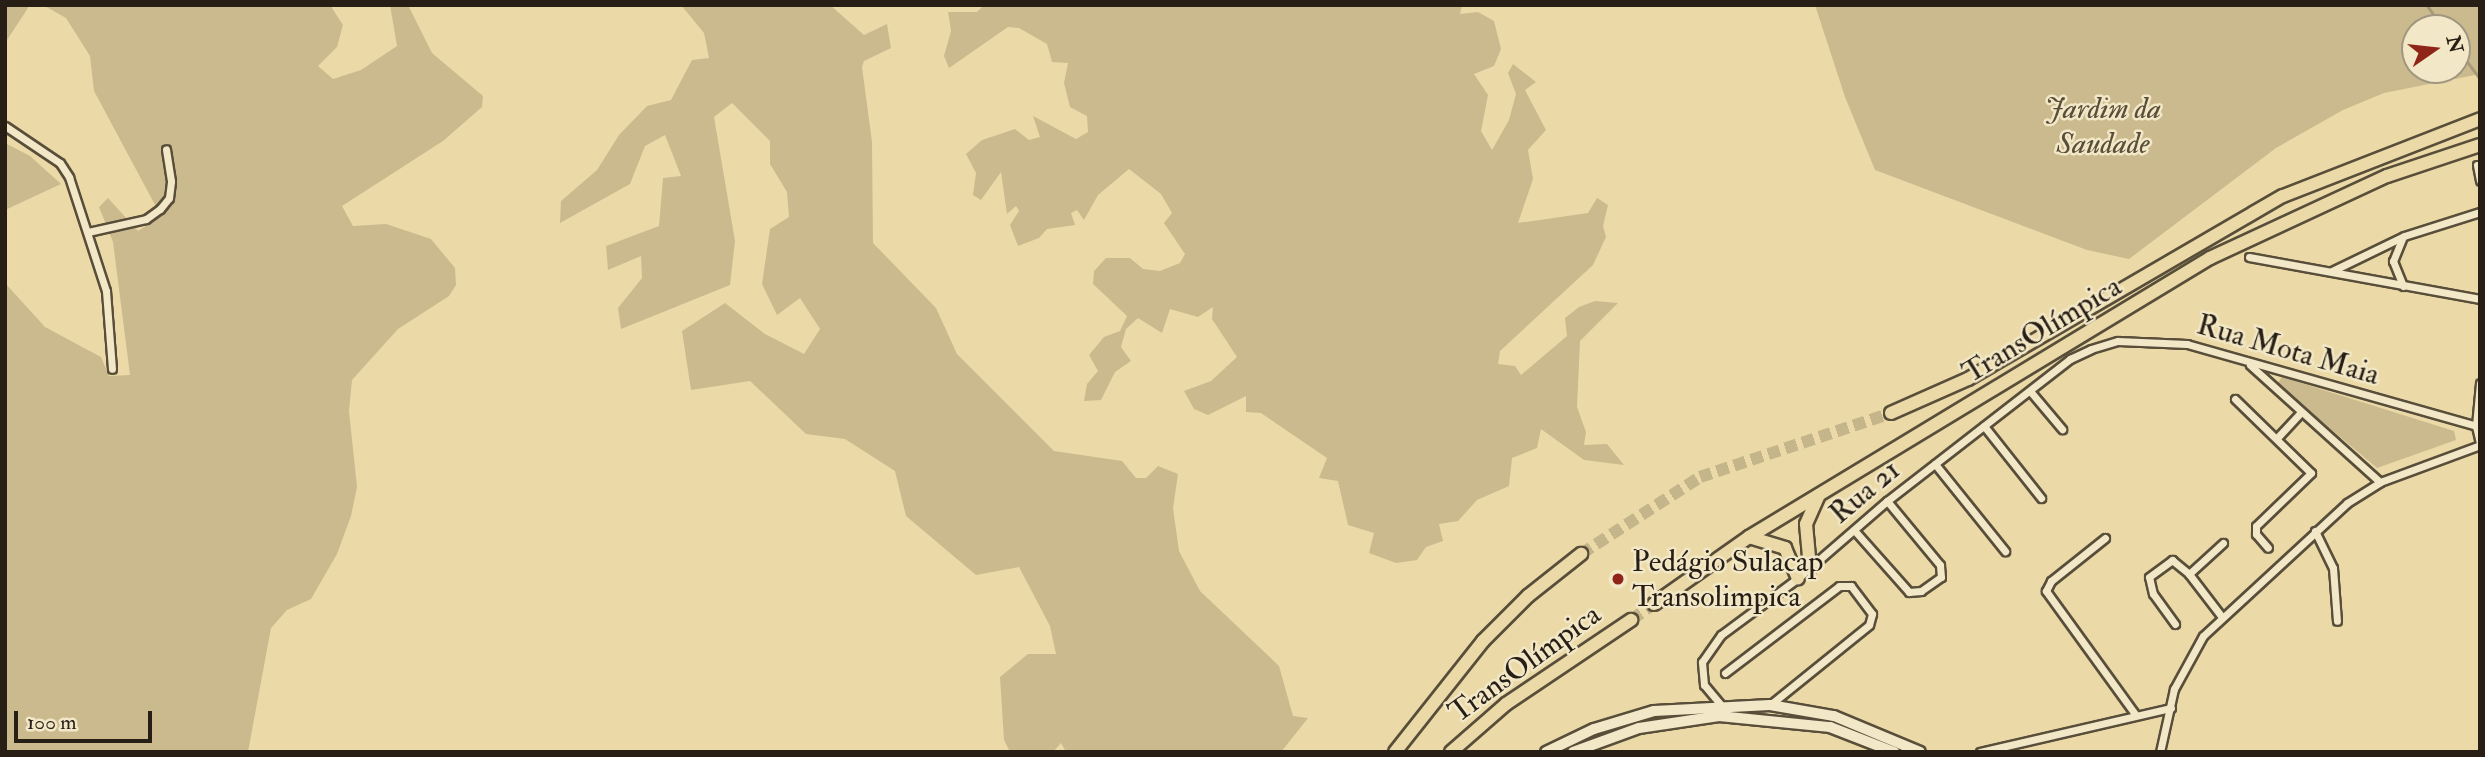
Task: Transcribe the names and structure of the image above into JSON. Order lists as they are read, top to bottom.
{
  "streets": {
    "highway": ["TransOlímpica"],
    "street": ["Rua Mota Maia", "Rua 21"]
  },
  "crossings": [
    ["Rua Mota Maia", "Rua 21"]
  ],
  "parks": ["Jardim da Saudade"],
  "places": ["Pedágio Sulacap Transolimpica"],
  "scale_bar": "100 m",
  "north": "right"
}
